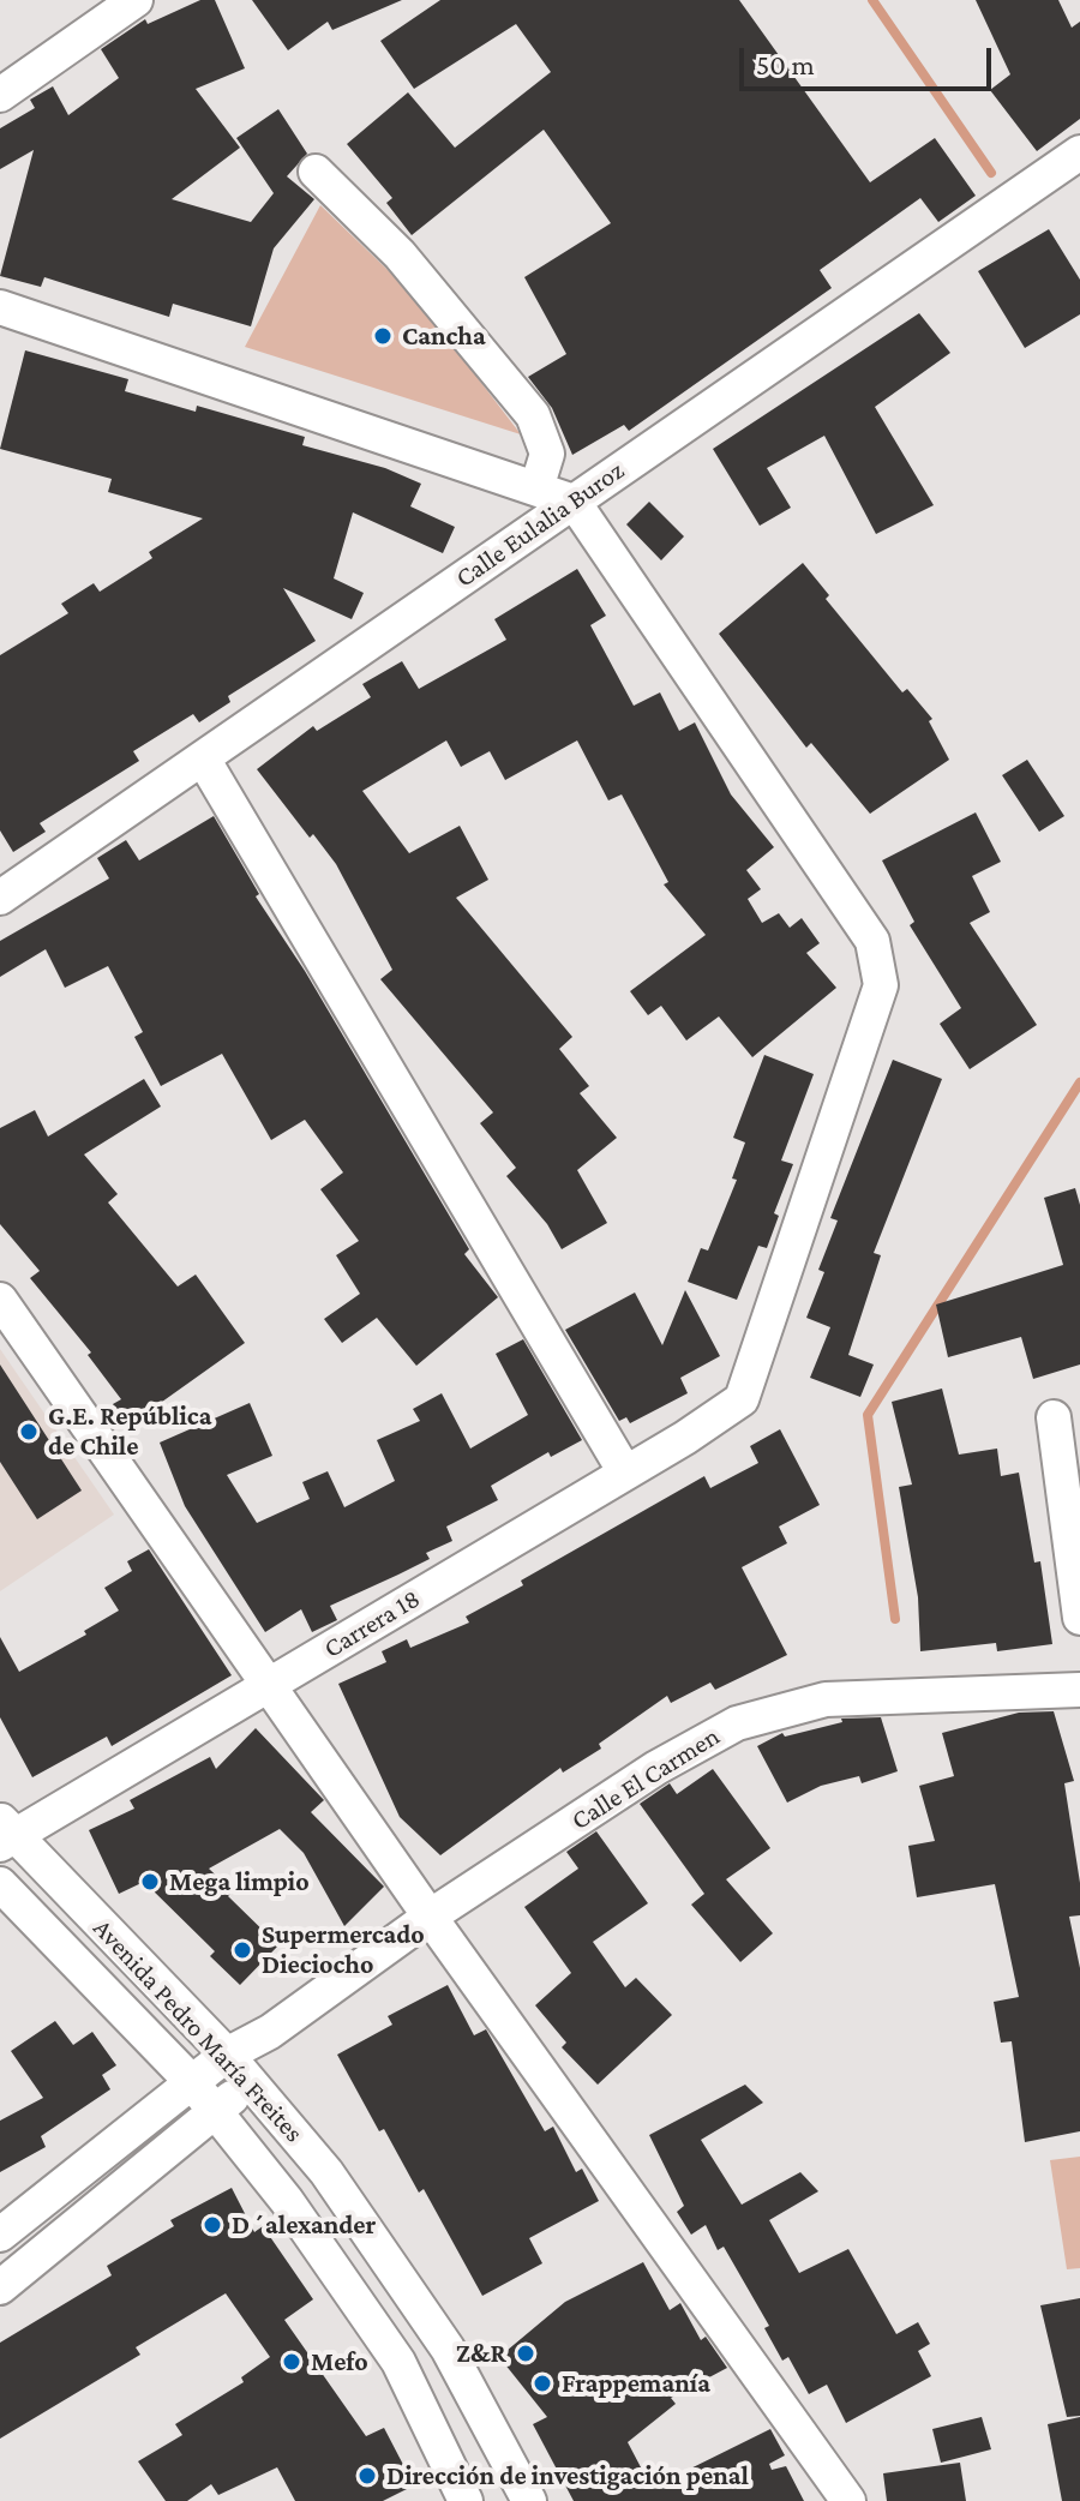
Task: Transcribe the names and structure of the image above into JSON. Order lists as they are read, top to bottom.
{
  "streets": {
    "street": [
      "Calle Eulalia Buroz",
      "Carrera 18",
      "Calle El Carmen",
      "Avenida Pedro María Freites"
    ]
  },
  "crossings": [
    ["Calle Eulalia Buroz", "Carrera 18"],
    ["Carrera 18", "Avenida Pedro María Freites"],
    ["Calle El Carmen", "Avenida Pedro María Freites"]
  ],
  "places": [
    "Cancha",
    "G.E. República de Chile",
    "Mega limpio",
    "Supermercado Dieciocho",
    "D´alexander",
    "Z&R",
    "Mefo",
    "Frappemanía",
    "Dirección de investigación penal"
  ],
  "scale_bar": "50 m"
}
